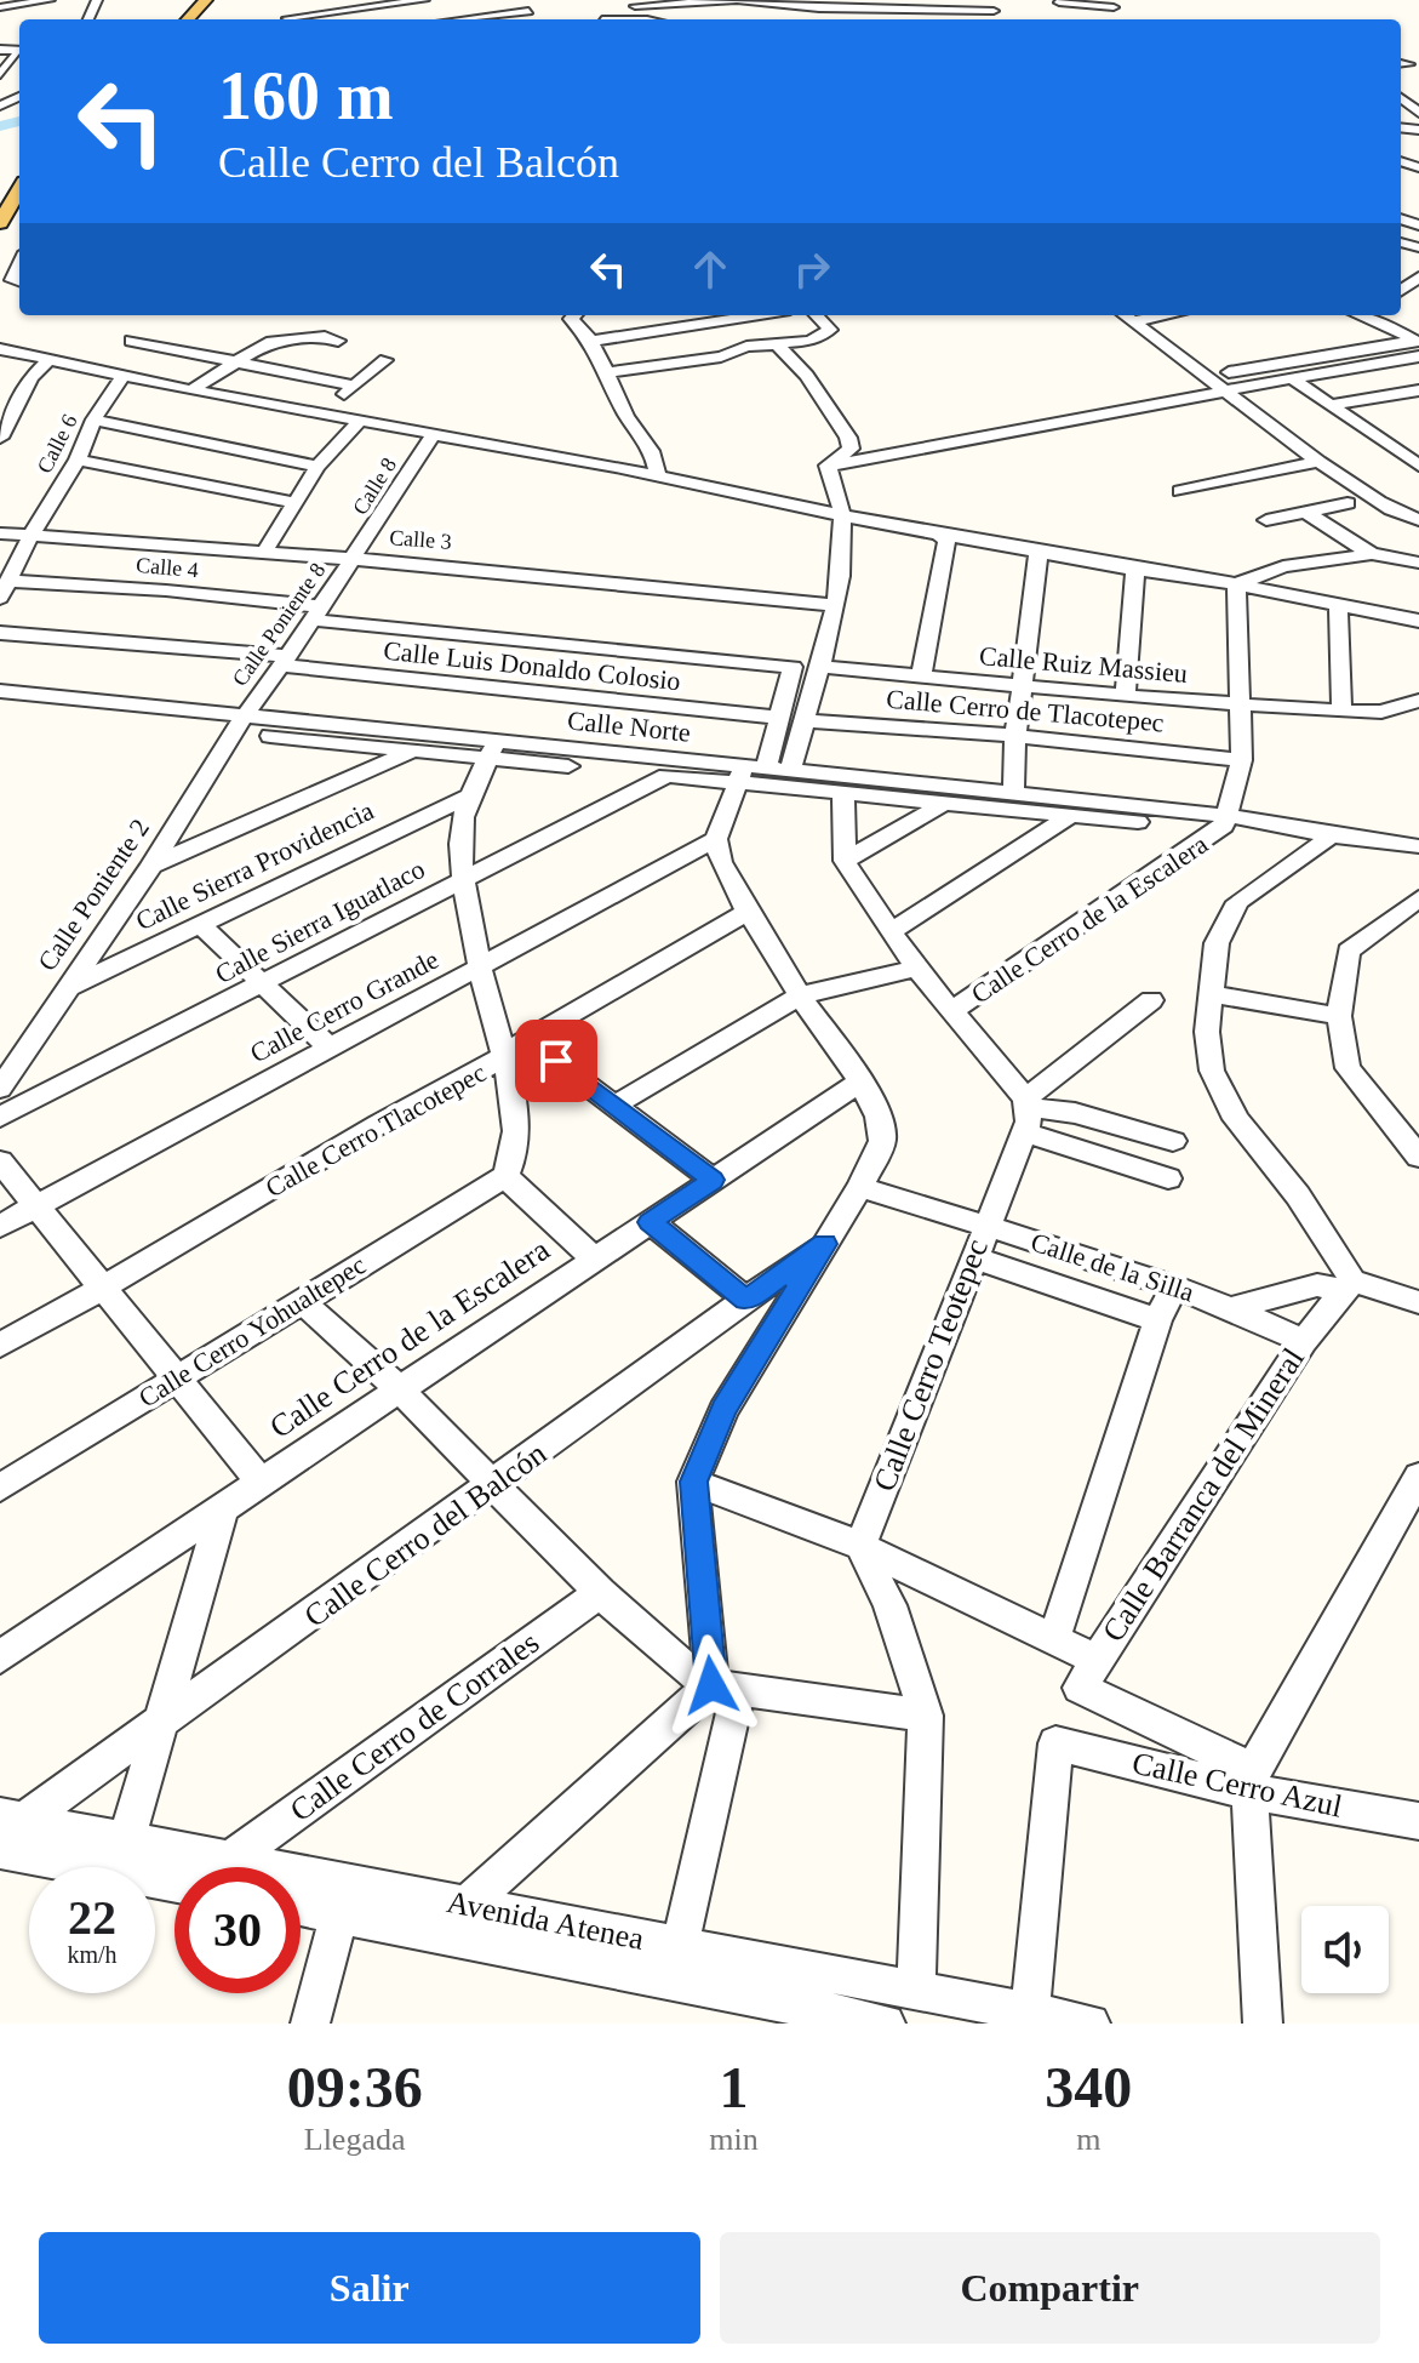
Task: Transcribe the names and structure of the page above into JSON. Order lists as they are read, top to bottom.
{
  "streets": {
    "street": [
      "Calle 6",
      "Calle 8",
      "Calle 3",
      "Calle 4",
      "Calle Poniente 8",
      "Calle Ruiz Massieu",
      "Calle Luis Donaldo Colosio",
      "Calle Cerro de Tlacotepec",
      "Calle Norte",
      "Calle Sierra Providencia",
      "Calle Poniente 2",
      "Calle Cerro de la Escalera",
      "Calle Sierra Iguatlaco",
      "Calle Cerro Grande",
      "Calle Cerro Tlacotepec",
      "Calle de la Silla",
      "Calle Cerro Yohualtepec",
      "Calle Cerro Teotepec",
      "Calle Barranca del Mineral",
      "Calle Cerro del Balcón",
      "Calle Cerro de Corrales",
      "Calle Cerro Azul",
      "Avenida Atenea"
    ]
  },
  "crossings": [
    ["Calle 6", "Calle 3"],
    ["Calle 6", "Calle 4"],
    ["Calle 8", "Calle 3"],
    ["Calle 8", "Calle Poniente 8"],
    ["Calle 3", "Calle Poniente 8"],
    ["Calle 4", "Calle Poniente 8"],
    ["Calle Poniente 8", "Calle Luis Donaldo Colosio"],
    ["Calle Poniente 8", "Calle Norte"],
    ["Calle Poniente 8", "Calle Poniente 2"],
    ["Calle Norte", "Calle Poniente 2"],
    ["Calle Norte", "Calle Cerro de la Escalera"],
    ["Calle Norte", "Calle Sierra Iguatlaco"],
    ["Calle Sierra Providencia", "Calle Poniente 2"],
    ["Calle de la Silla", "Calle Cerro Teotepec"],
    ["Calle de la Silla", "Calle Barranca del Mineral"],
    ["Calle Cerro del Balcón", "Avenida Atenea"],
    ["Calle Cerro de Corrales", "Avenida Atenea"],
    ["Calle Cerro Azul", "Avenida Atenea"]
  ],
  "page": {
    "turn": ["160 m", "Calle Cerro del Balcón"],
    "speed": "22 km/h",
    "limit": "30",
    "eta": [
      "09:36",
      "Llegada",
      "1",
      "min",
      "340",
      "m"
    ],
    "buttons": ["Salir", "Compartir"]
  }
}
